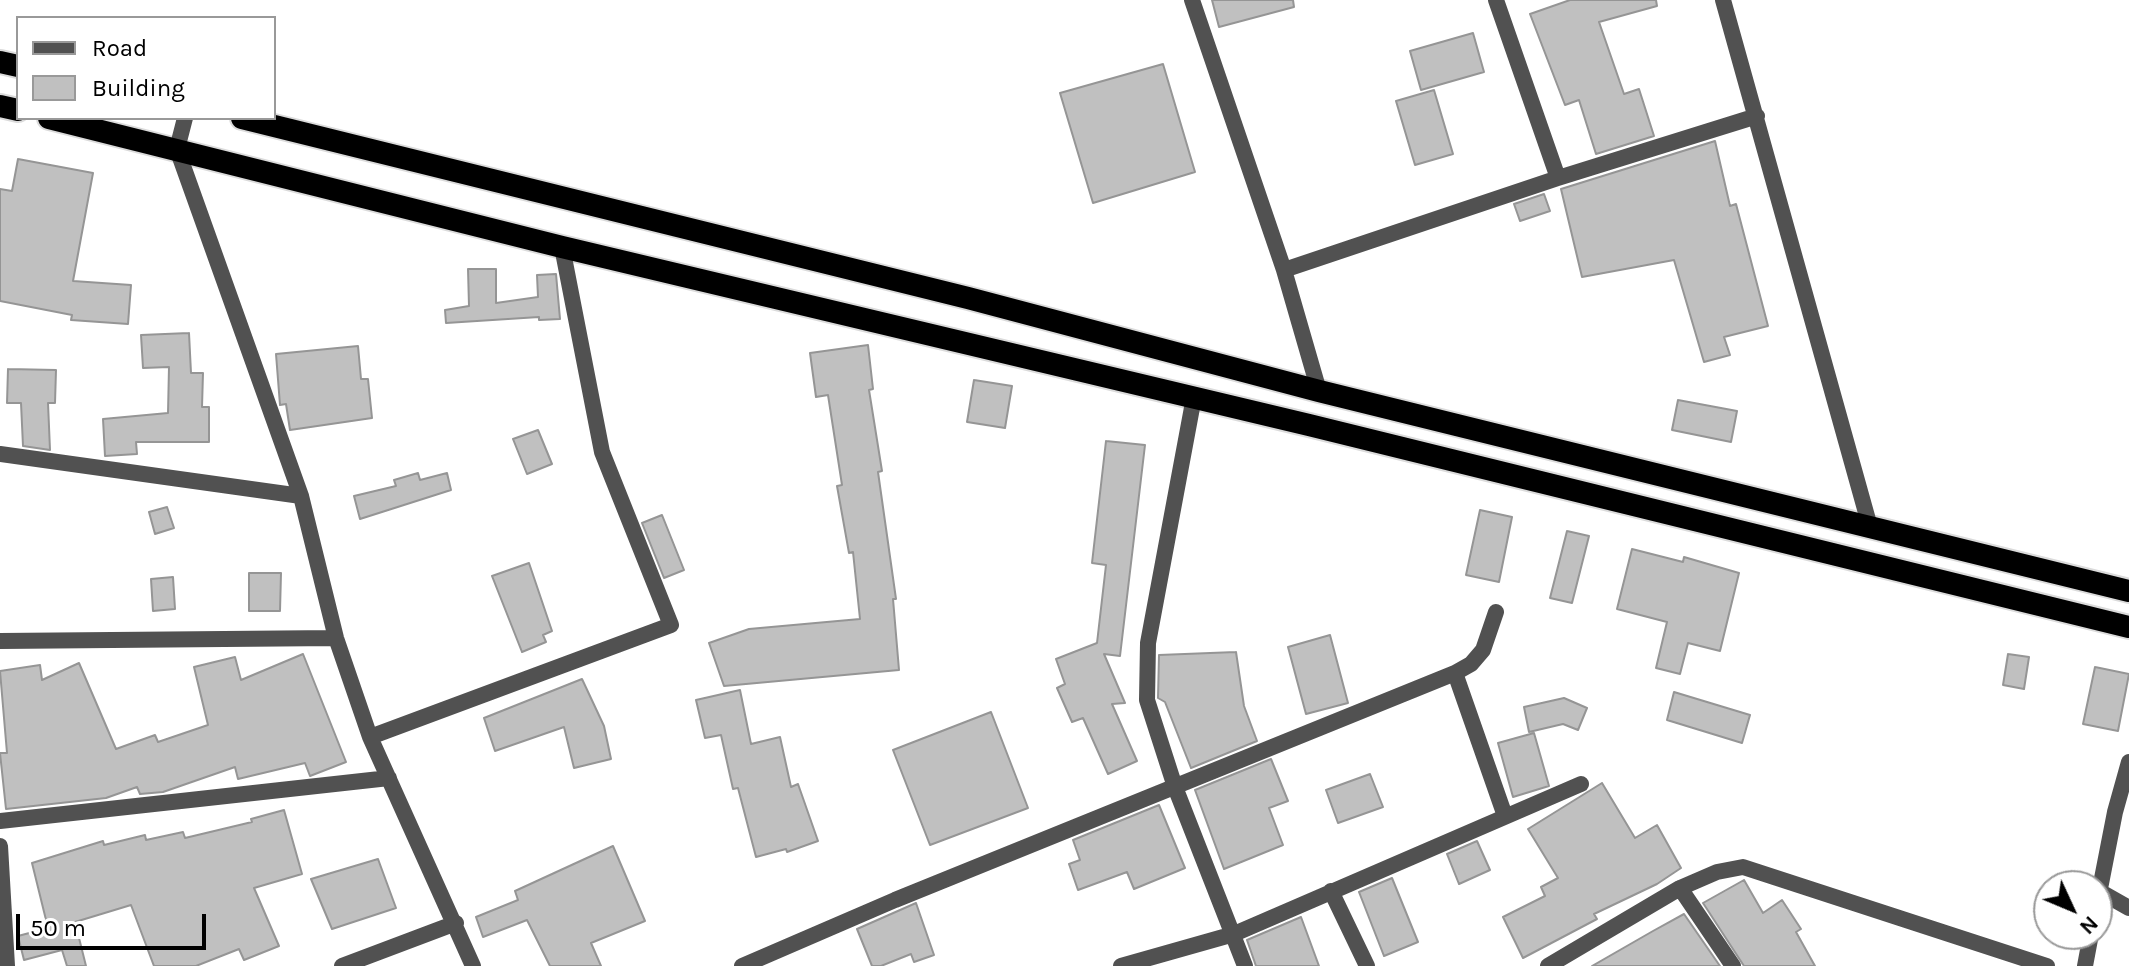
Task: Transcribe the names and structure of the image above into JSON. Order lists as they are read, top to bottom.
{
  "legend": ["Road", "Building"],
  "scale_bar": "50 m",
  "north": "bottom right"
}
